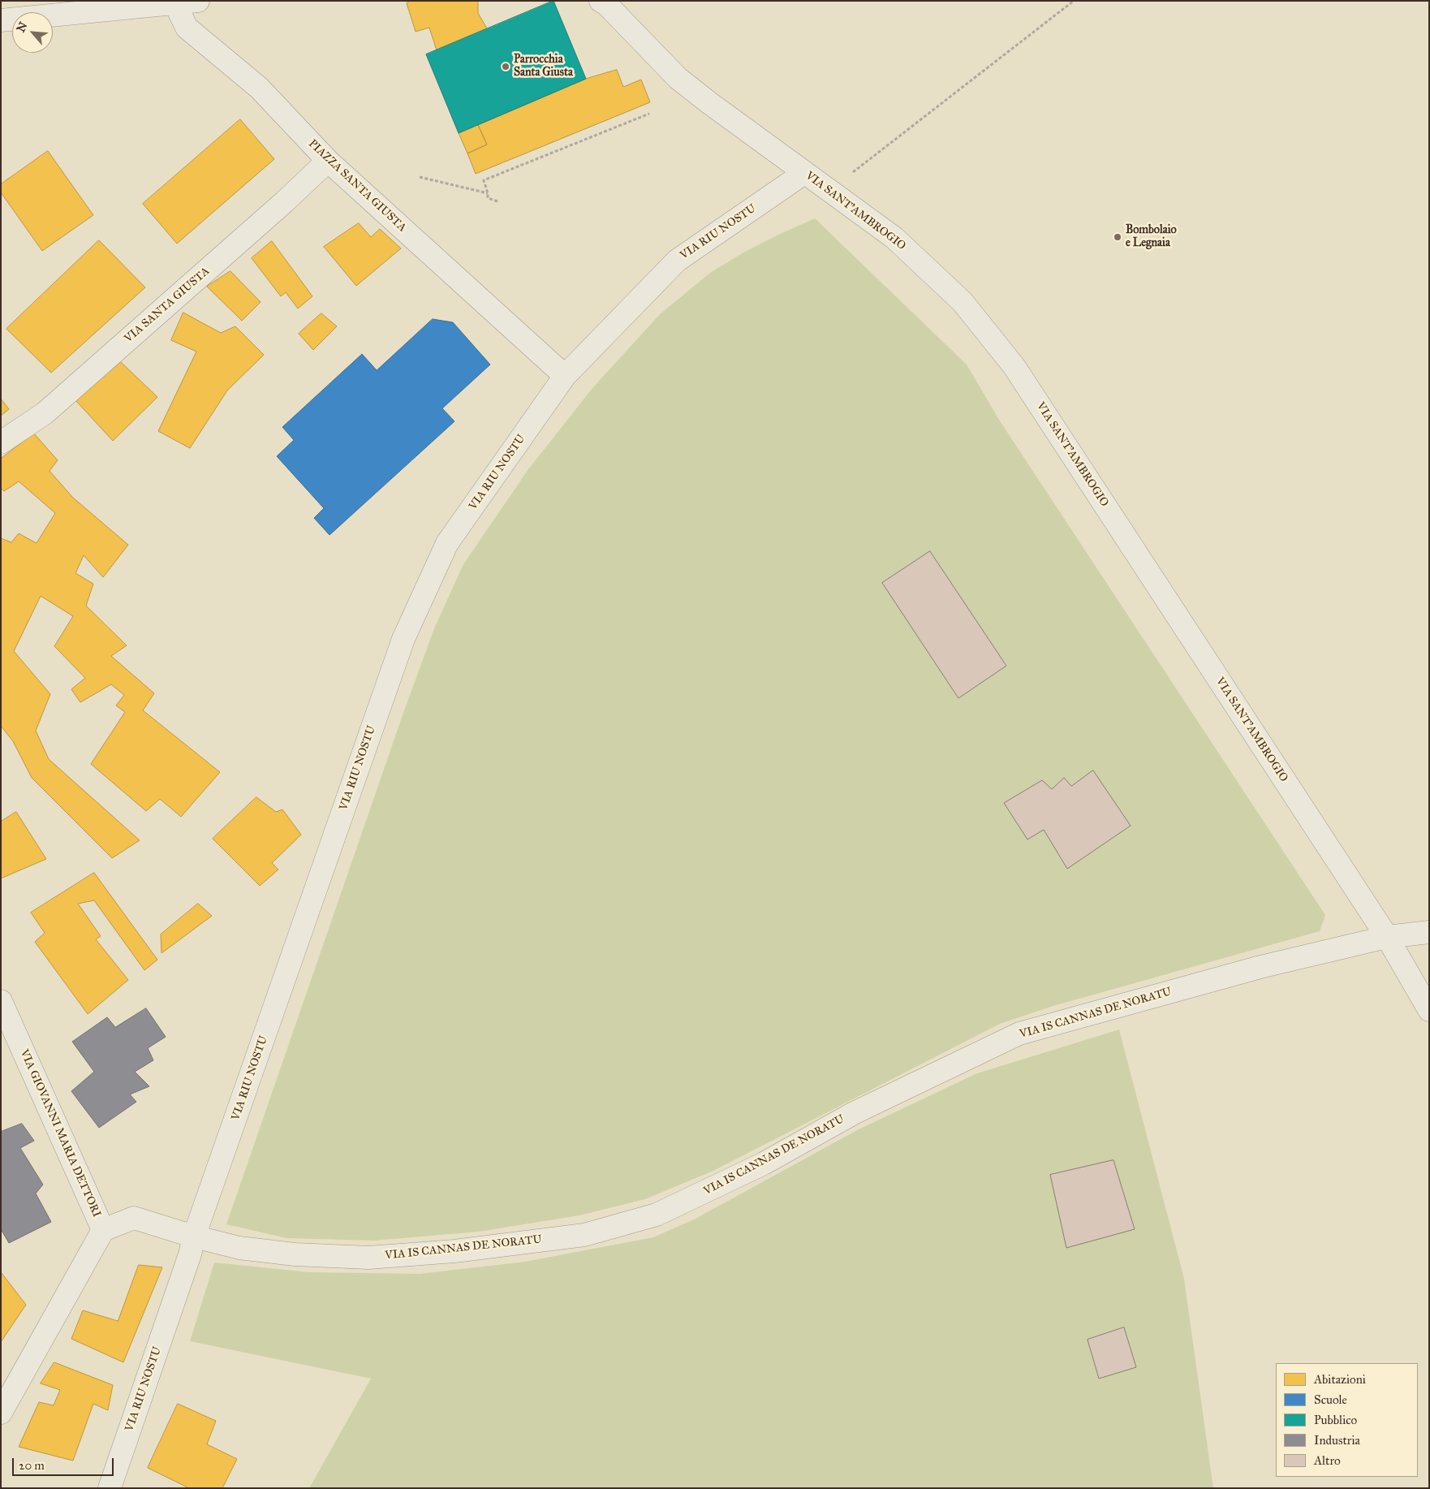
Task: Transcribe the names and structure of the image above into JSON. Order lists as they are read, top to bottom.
{
  "streets": {
    "street": [
      "PIAZZA SANTA GIUSTA",
      "VIA SANT'AMBROGIO",
      "VIA RIU NOSTU",
      "VIA SANTA GIUSTA",
      "VIA IS CANNAS DE NORATU",
      "VIA GIOVANNI MARIA DETTORI"
    ]
  },
  "crossings": [
    ["PIAZZA SANTA GIUSTA", "VIA RIU NOSTU"],
    ["PIAZZA SANTA GIUSTA", "VIA SANTA GIUSTA"],
    ["VIA SANT'AMBROGIO", "VIA RIU NOSTU"],
    ["VIA SANT'AMBROGIO", "VIA IS CANNAS DE NORATU"],
    ["VIA RIU NOSTU", "VIA IS CANNAS DE NORATU"],
    ["VIA IS CANNAS DE NORATU", "VIA GIOVANNI MARIA DETTORI"]
  ],
  "places": ["Parrocchia Santa Giusta", "Bombolaio e Legnaia"],
  "legend": [
    "Abitazioni",
    "Scuole",
    "Pubblico",
    "Industria",
    "Altro"
  ],
  "scale_bar": "20 m",
  "north": "top left"
}
